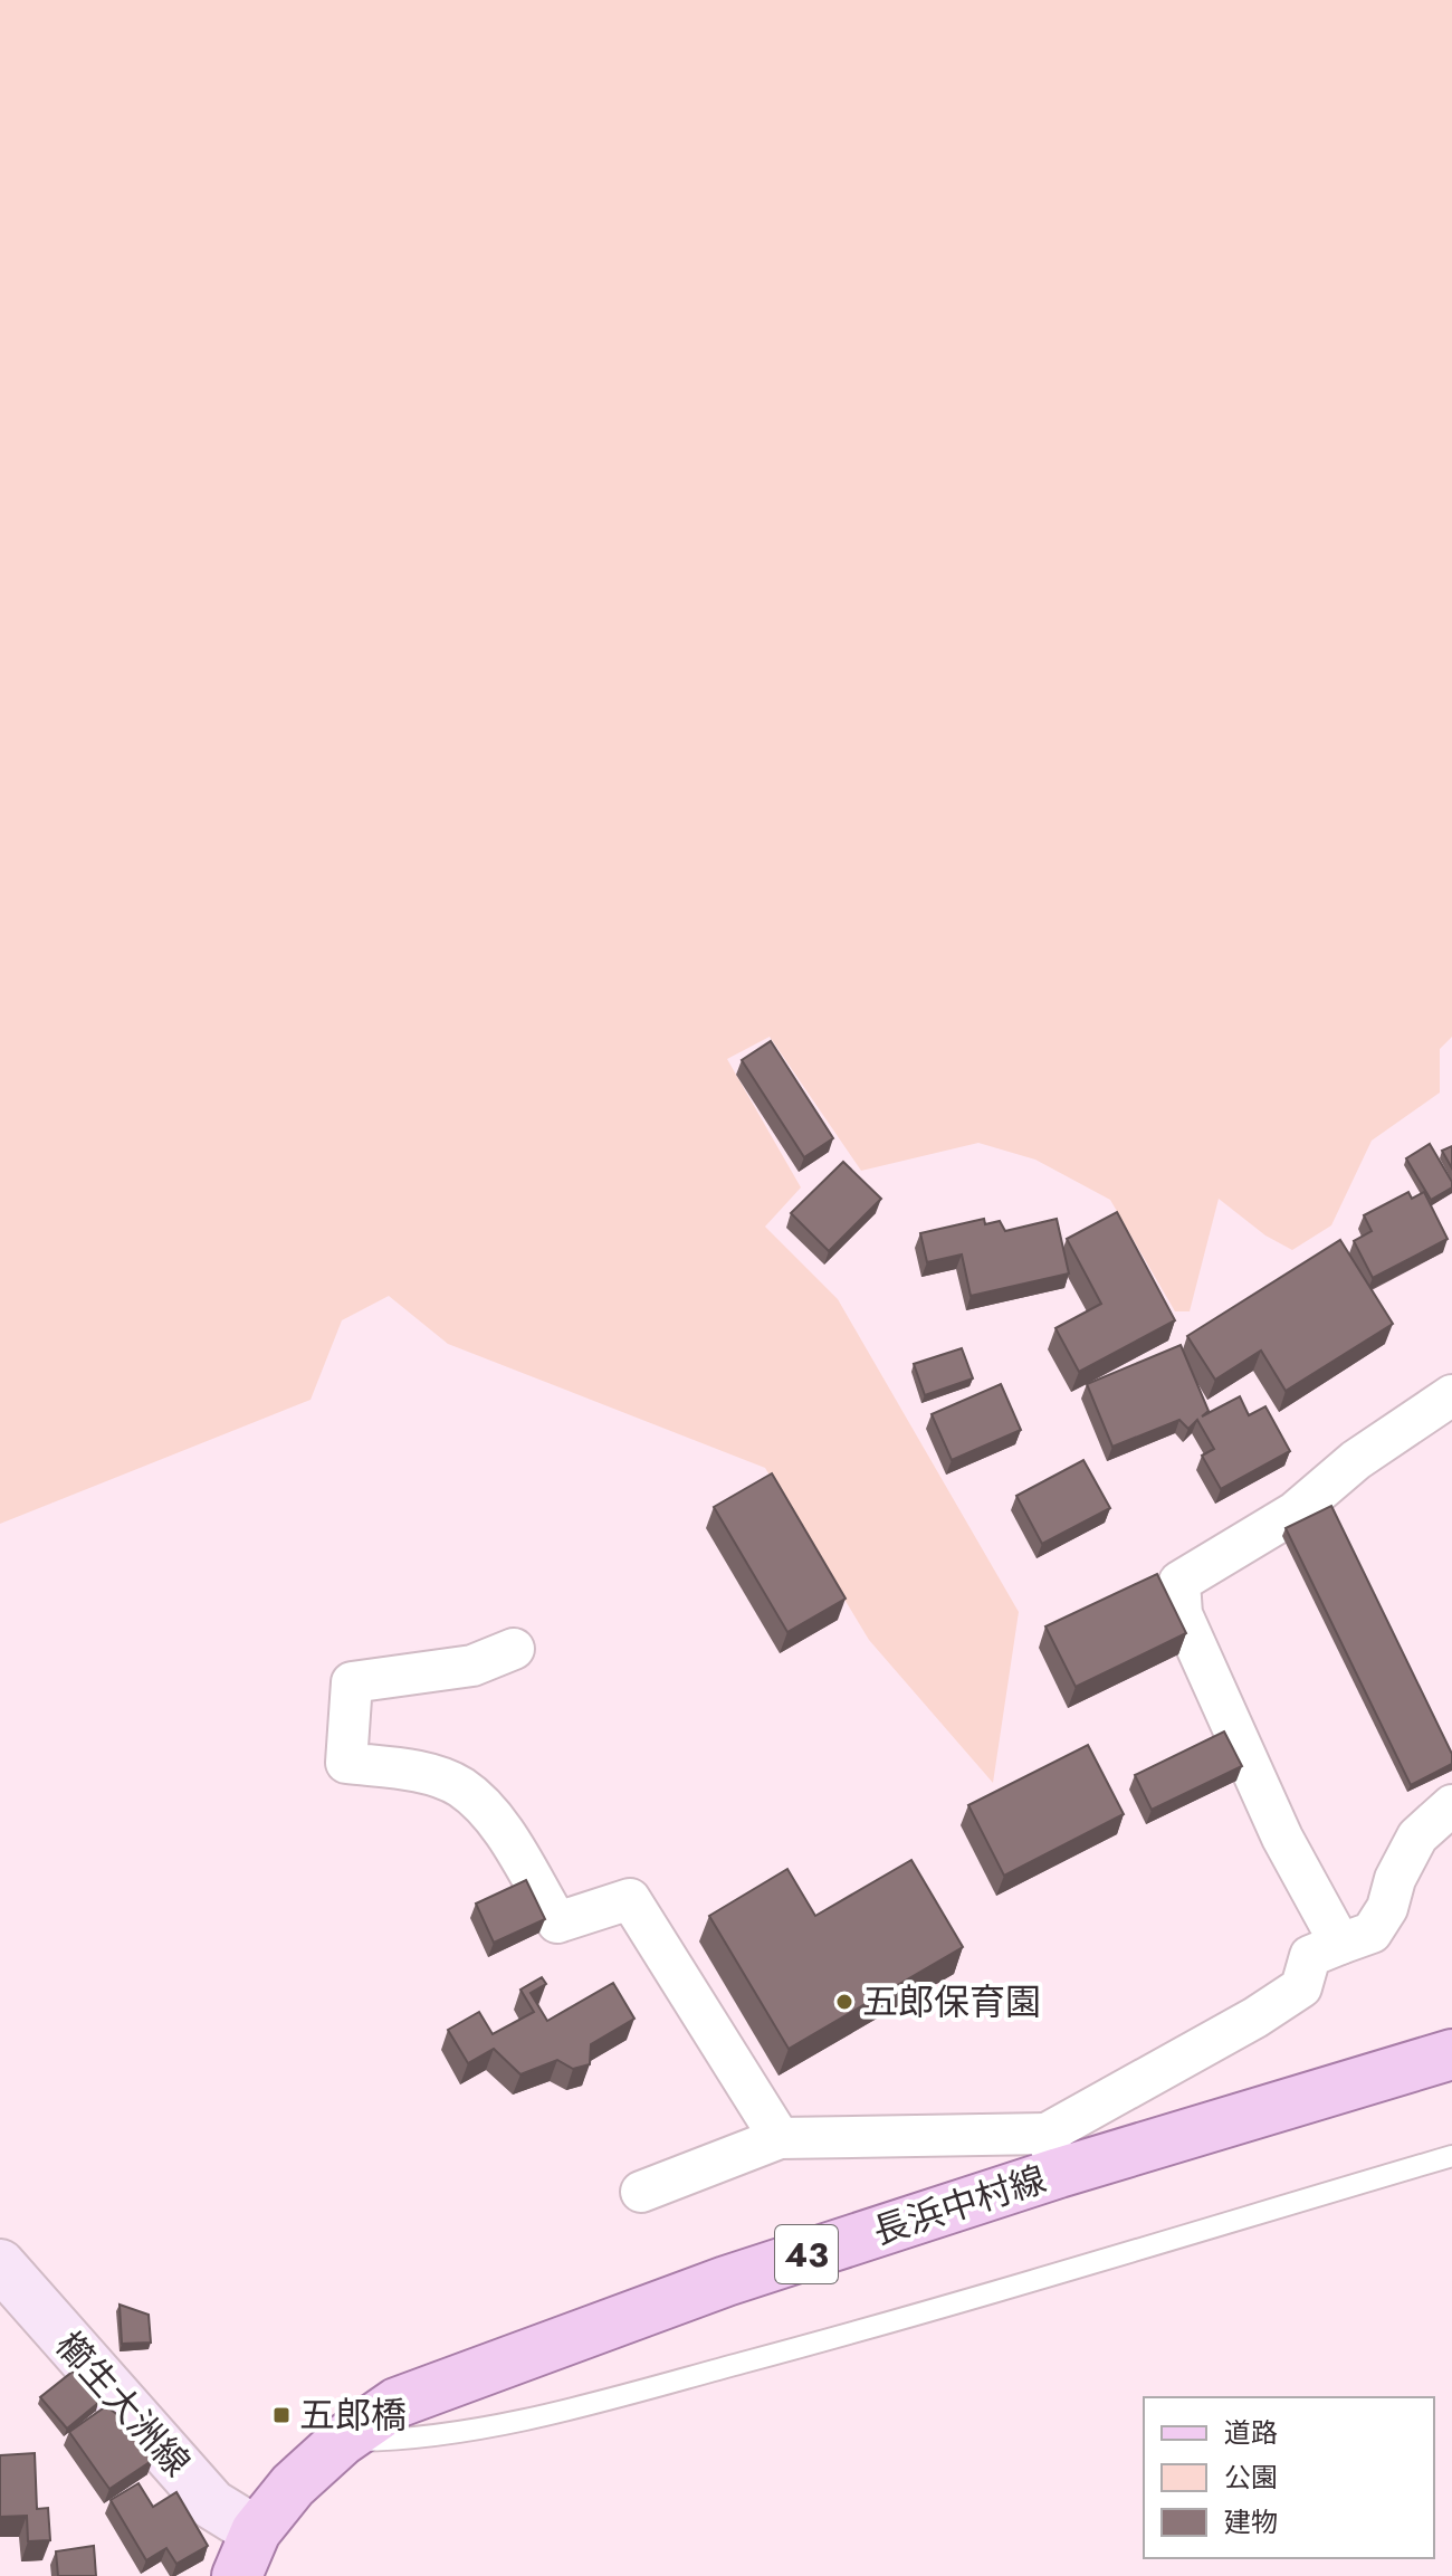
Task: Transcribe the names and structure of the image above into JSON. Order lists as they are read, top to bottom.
{
  "streets": {
    "main road": ["長浜中村線", "43", "櫛生大洲線"]
  },
  "crossings": [
    ["長浜中村線", "櫛生大洲線"]
  ],
  "places": {
    "other": ["五郎保育園"],
    "transit": ["五郎橋"]
  },
  "legend": ["道路", "公園", "建物"]
}
